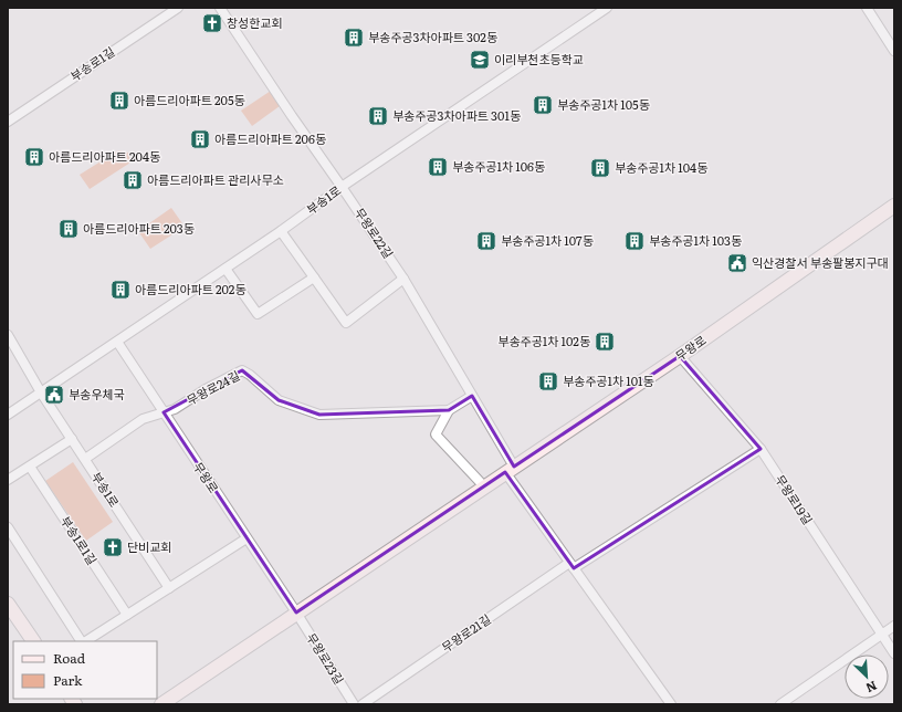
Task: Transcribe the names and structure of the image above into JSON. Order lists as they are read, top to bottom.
{
  "streets": {
    "street": [
      "부송로1길",
      "부송1로",
      "무왕로22길",
      "무왕로",
      "무왕로24길",
      "무왕로19길",
      "부송1로1길",
      "무왕로21길",
      "무왕로23길"
    ]
  },
  "crossings": [
    ["부송1로", "무왕로22길"],
    ["부송1로", "무왕로"],
    ["부송1로", "무왕로24길"],
    ["무왕로22길", "무왕로"],
    ["무왕로22길", "무왕로24길"],
    ["무왕로", "무왕로24길"],
    ["무왕로", "무왕로19길"],
    ["무왕로", "무왕로23길"],
    ["무왕로19길", "무왕로21길"]
  ],
  "places": {
    "church": ["창성한교회", "단비교회"],
    "building": [
      "부송주공3차아파트 302동",
      "아름드리아파트 205동",
      "부송주공1차 105동",
      "부송주공3차아파트 301동",
      "아름드리아파트 206동",
      "아름드리아파트 204동",
      "부송주공1차 106동",
      "부송주공1차 104동",
      "아름드리아파트 관리사무소",
      "아름드리아파트 203동",
      "부송주공1차 107동",
      "부송주공1차 103동",
      "아름드리아파트 202동",
      "부송주공1차 102동",
      "부송주공1차 101동"
    ],
    "school or university": ["이리부천초등학교"],
    "public building": ["익산경찰서 부송팔봉지구대", "부송우체국"]
  },
  "legend": ["Road", "Park"],
  "north": "bottom right"
}
